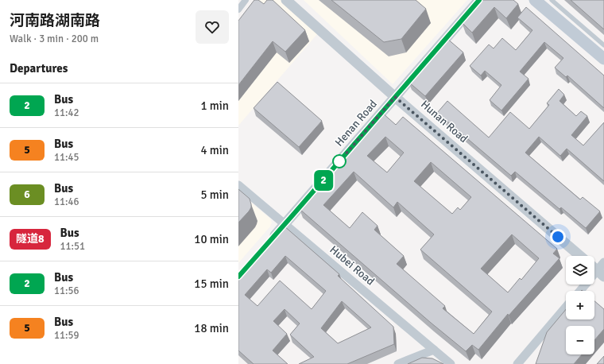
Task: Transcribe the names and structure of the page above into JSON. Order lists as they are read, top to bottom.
{
  "streets": {
    "street": ["Hunan Road", "Henan Road", "Hubei Road"]
  },
  "crossings": [
    ["Hunan Road", "Henan Road"],
    ["Henan Road", "Hubei Road"]
  ],
  "lines": ["bus line 2"],
  "page": {
    "heading": [
      ["河南路湖南路", "Walk · 3 min · 200 m"],
      "Departures"
    ],
    "on_map": "2",
    "list": [
      {
        "mark": "2",
        "name": "Bus",
        "note": "11:42",
        "value": "1 min"
      },
      {
        "mark": "5",
        "name": "Bus",
        "note": "11:45",
        "value": "4 min"
      },
      {
        "mark": "6",
        "name": "Bus",
        "note": "11:46",
        "value": "5 min"
      },
      {
        "mark": "隧道8",
        "name": "Bus",
        "note": "11:51",
        "value": "10 min"
      },
      {
        "mark": "2",
        "name": "Bus",
        "note": "11:56",
        "value": "15 min"
      },
      {
        "mark": "5",
        "name": "Bus",
        "note": "11:59",
        "value": "18 min"
      }
    ],
    "map_buttons": ["+", "−"]
  }
}
